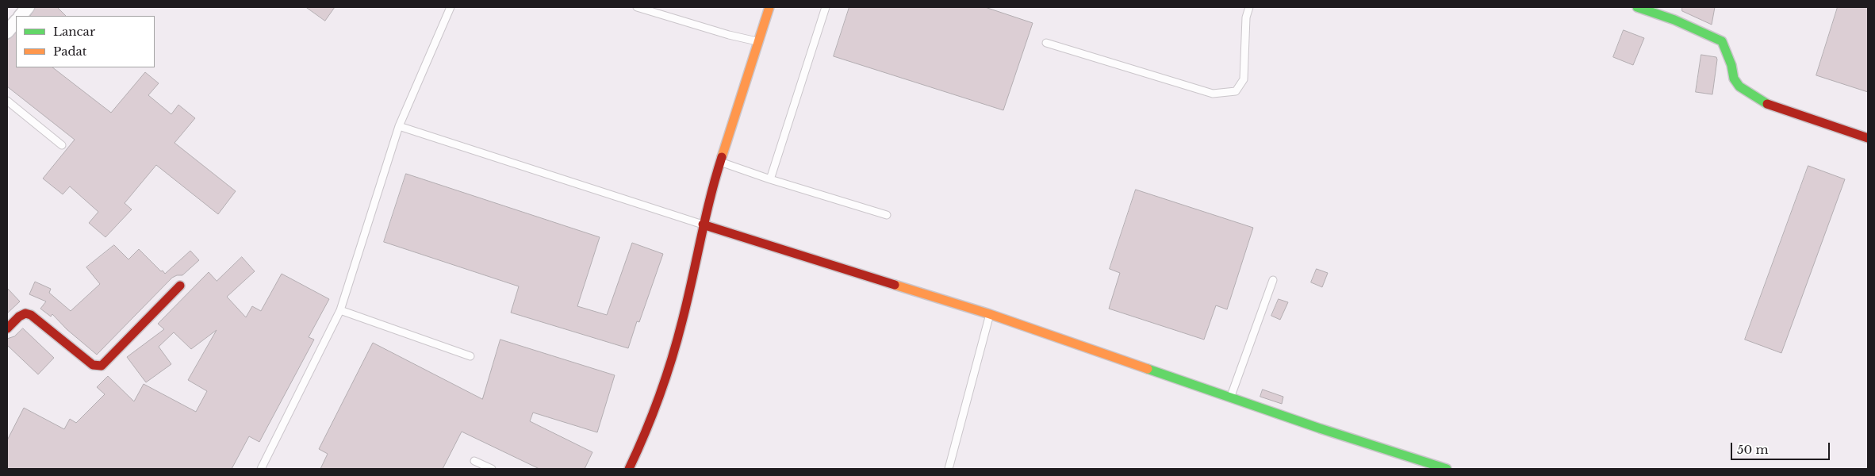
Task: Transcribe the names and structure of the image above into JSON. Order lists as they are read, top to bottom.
{
  "legend": ["Lancar", "Padat"],
  "scale_bar": "50 m"
}
